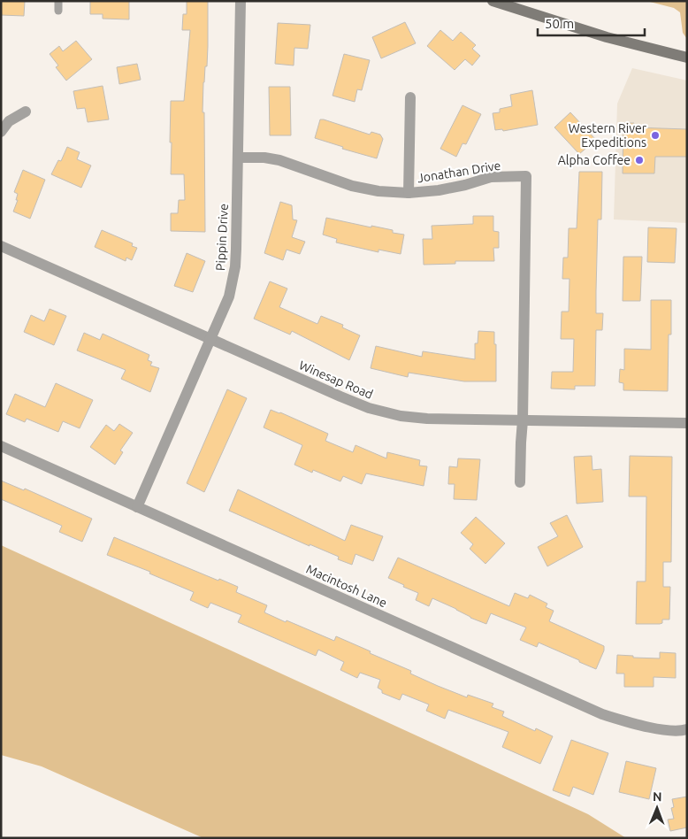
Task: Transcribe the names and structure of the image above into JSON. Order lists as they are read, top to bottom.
{
  "streets": {
    "street": [
      "Jonathan Drive",
      "Pippin Drive",
      "Winesap Road",
      "Macintosh Lane"
    ]
  },
  "crossings": [
    ["Jonathan Drive", "Pippin Drive"],
    ["Jonathan Drive", "Winesap Road"],
    ["Pippin Drive", "Winesap Road"],
    ["Pippin Drive", "Macintosh Lane"]
  ],
  "places": ["Western River Expeditions", "Alpha Coffee"],
  "scale_bar": "50 m",
  "north": "top"
}
